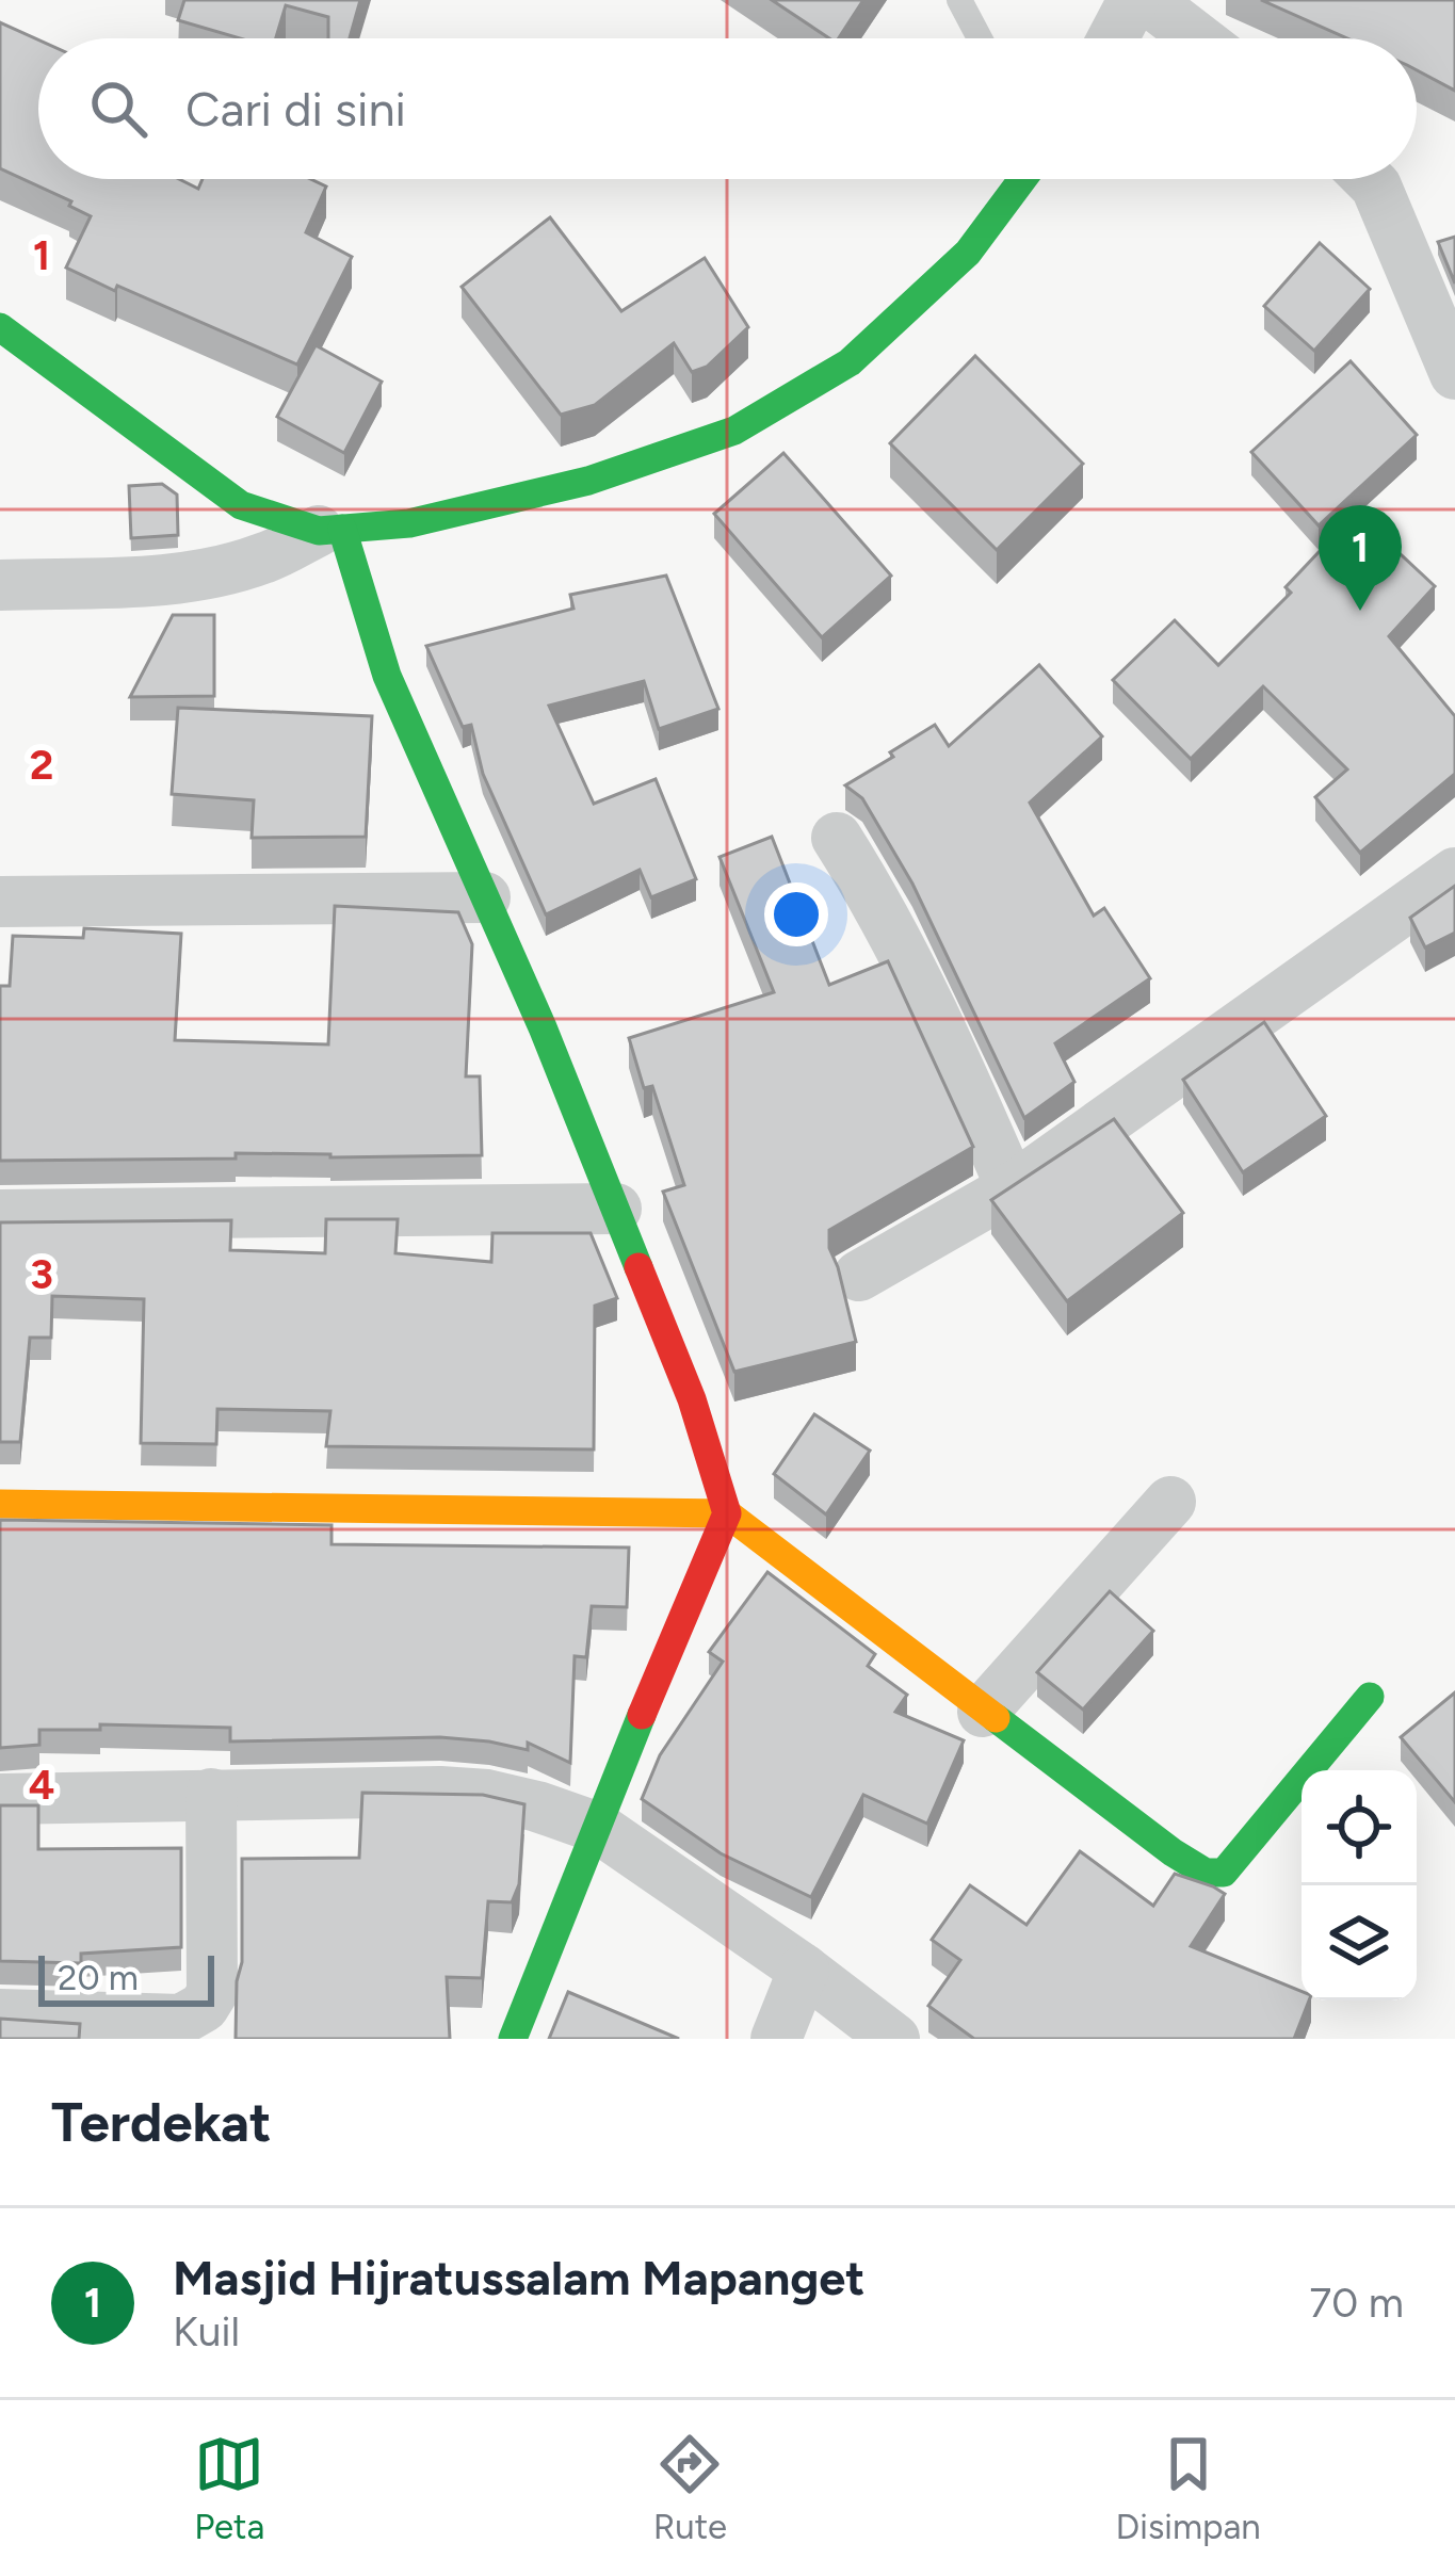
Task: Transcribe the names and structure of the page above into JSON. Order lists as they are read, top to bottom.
{
  "scale_bar": "20 m",
  "page": {
    "search": "Cari di sini",
    "pins": "1",
    "scale": "20 m",
    "heading": "Terdekat",
    "list": [
      {
        "mark": "1",
        "name": "Masjid Hijratussalam Mapanget",
        "note": "Kuil",
        "value": "70 m"
      }
    ],
    "nav": ["Peta", "Rute", "Disimpan"]
  },
  "grid": {
    "rows": [
      "1",
      "2",
      "3",
      "4"
    ]
  }
}
